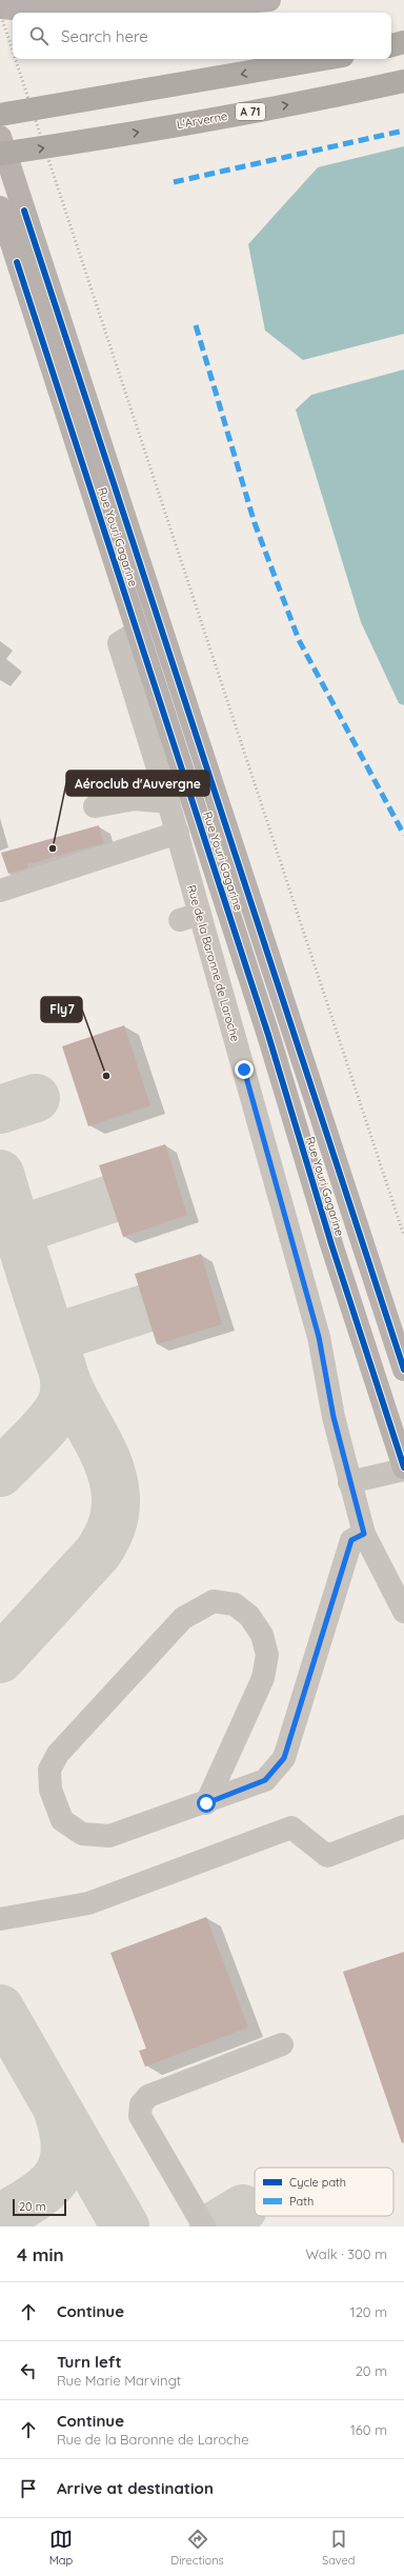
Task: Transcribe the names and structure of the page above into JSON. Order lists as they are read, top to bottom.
{
  "streets": {
    "highway": ["A 71", "L'Arverne"],
    "main road": ["Rue Youri Gagarine"],
    "street": ["Rue de la Baronne de Laroche"]
  },
  "crossings": [
    ["Rue Youri Gagarine", "Rue de la Baronne de Laroche"]
  ],
  "places": ["Aéroclub d'Auvergne", "Fly7"],
  "legend": ["Cycle path", "Path"],
  "scale_bar": "20 m",
  "page": {
    "search": "Search here",
    "scale": "20 m",
    "heading": ["4 min", "Walk · 300 m"],
    "list": [
      ["Continue", "120 m"],
      ["Turn left", "Rue Marie Marvingt", "20 m"],
      ["Continue", "Rue de la Baronne de Laroche", "160 m"],
      "Arrive at destination"
    ],
    "nav": ["Map", "Directions", "Saved"]
  }
}
